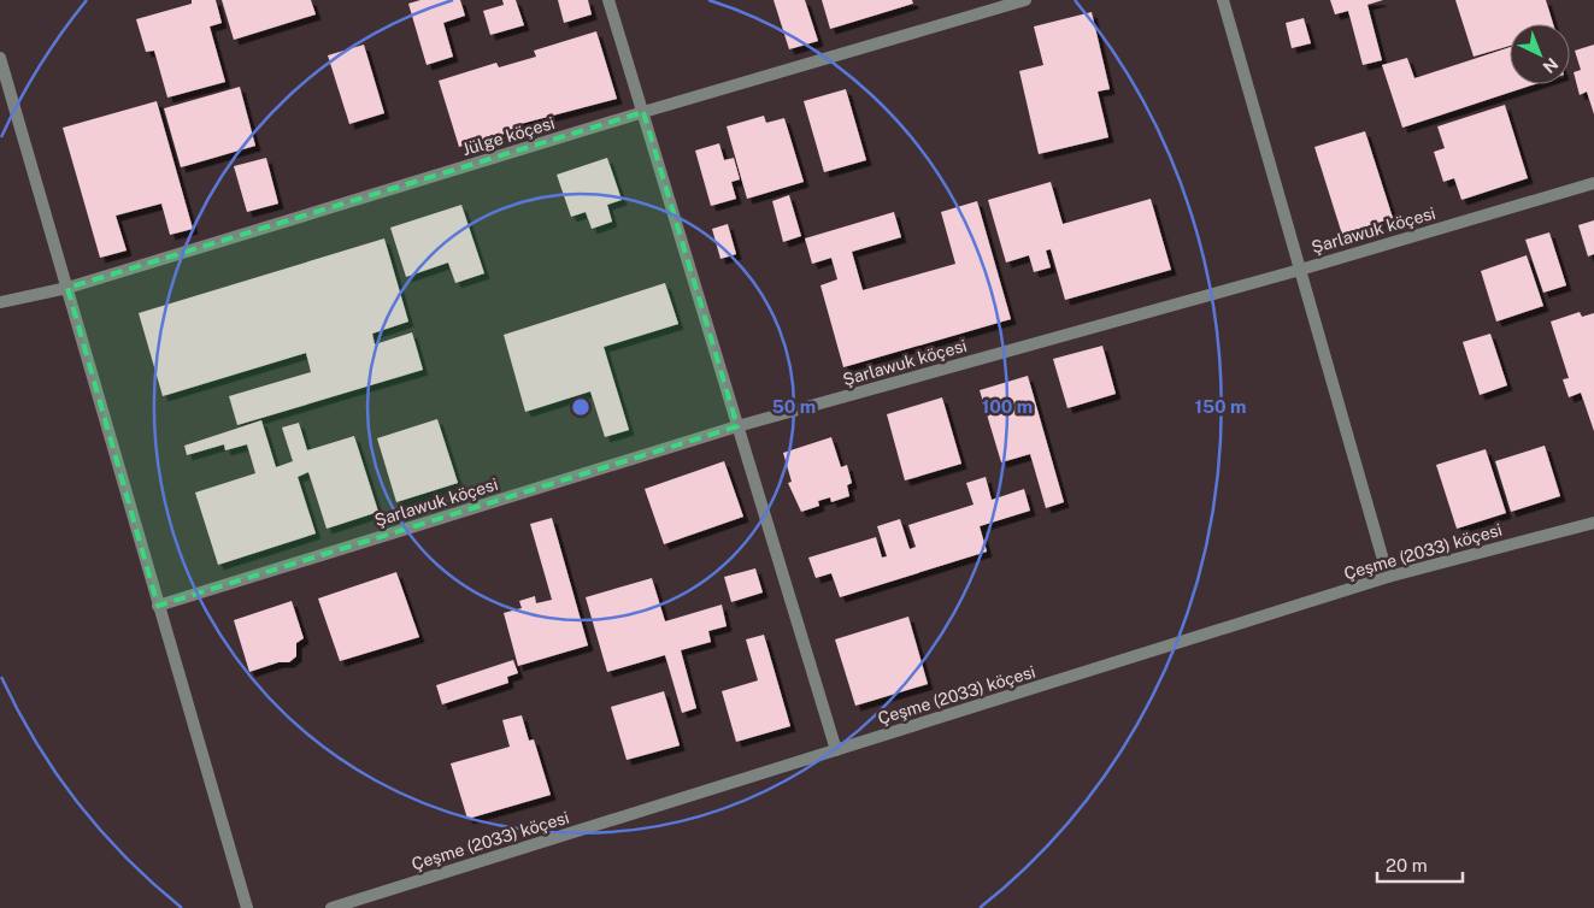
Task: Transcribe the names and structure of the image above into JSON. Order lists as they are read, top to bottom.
{
  "streets": {
    "street": ["Jülge köçesi", "Şarlawuk köçesi", "Çeşme (2033) köçesi"]
  },
  "scale_bar": "20 m",
  "north": "bottom right",
  "rings": ["50 m", "100 m", "150 m"]
}
